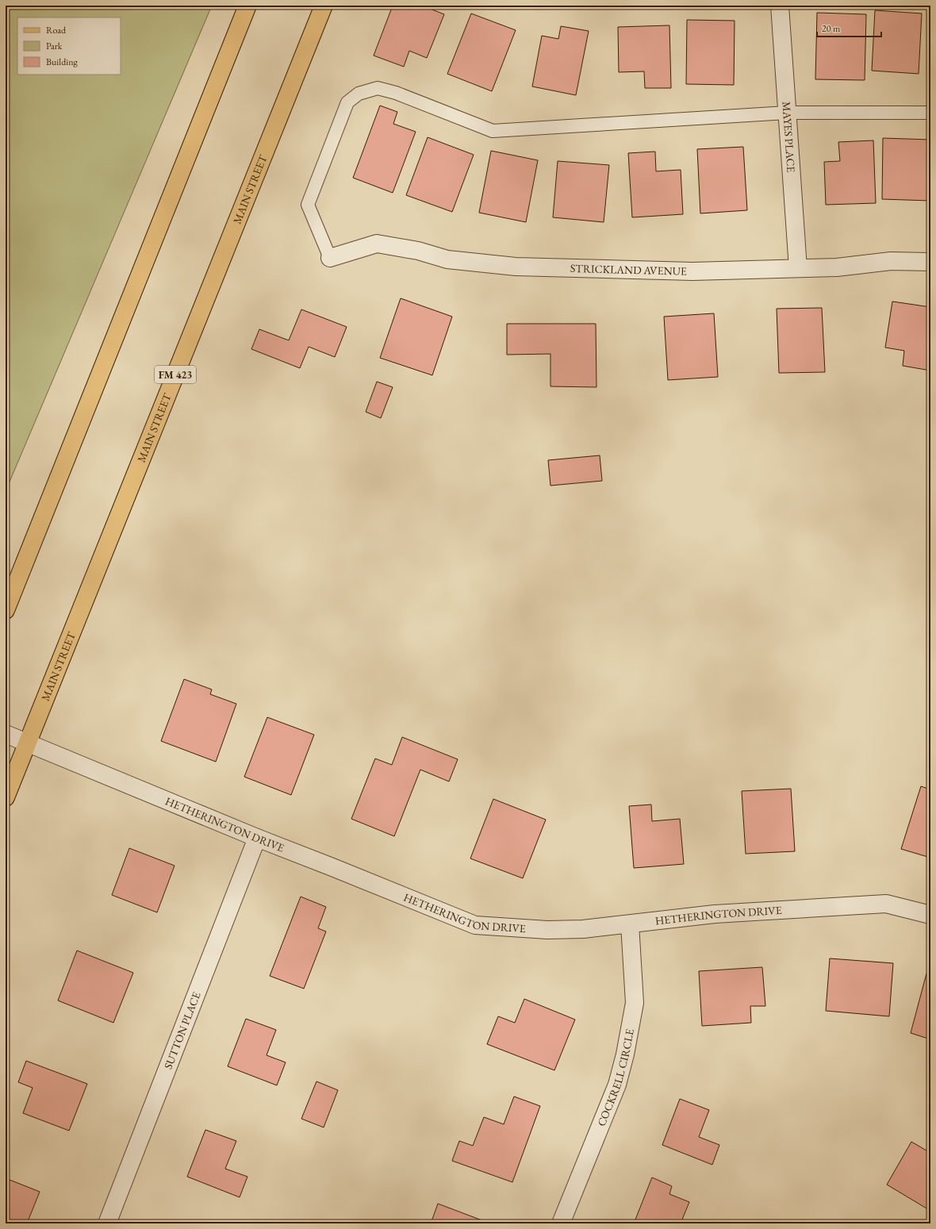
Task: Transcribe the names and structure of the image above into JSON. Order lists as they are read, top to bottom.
{
  "streets": {
    "main road": ["MAIN STREET", "FM 423"],
    "street": [
      "MAYES PLACE",
      "STRICKLAND AVENUE",
      "HETHERINGTON DRIVE",
      "SUTTON PLACE",
      "COCKRELL CIRCLE"
    ]
  },
  "crossings": [
    ["MAYES PLACE", "STRICKLAND AVENUE"],
    ["MAIN STREET", "HETHERINGTON DRIVE"],
    ["HETHERINGTON DRIVE", "SUTTON PLACE"],
    ["HETHERINGTON DRIVE", "COCKRELL CIRCLE"]
  ],
  "legend": ["Road", "Park", "Building"],
  "scale_bar": "20 m"
}
